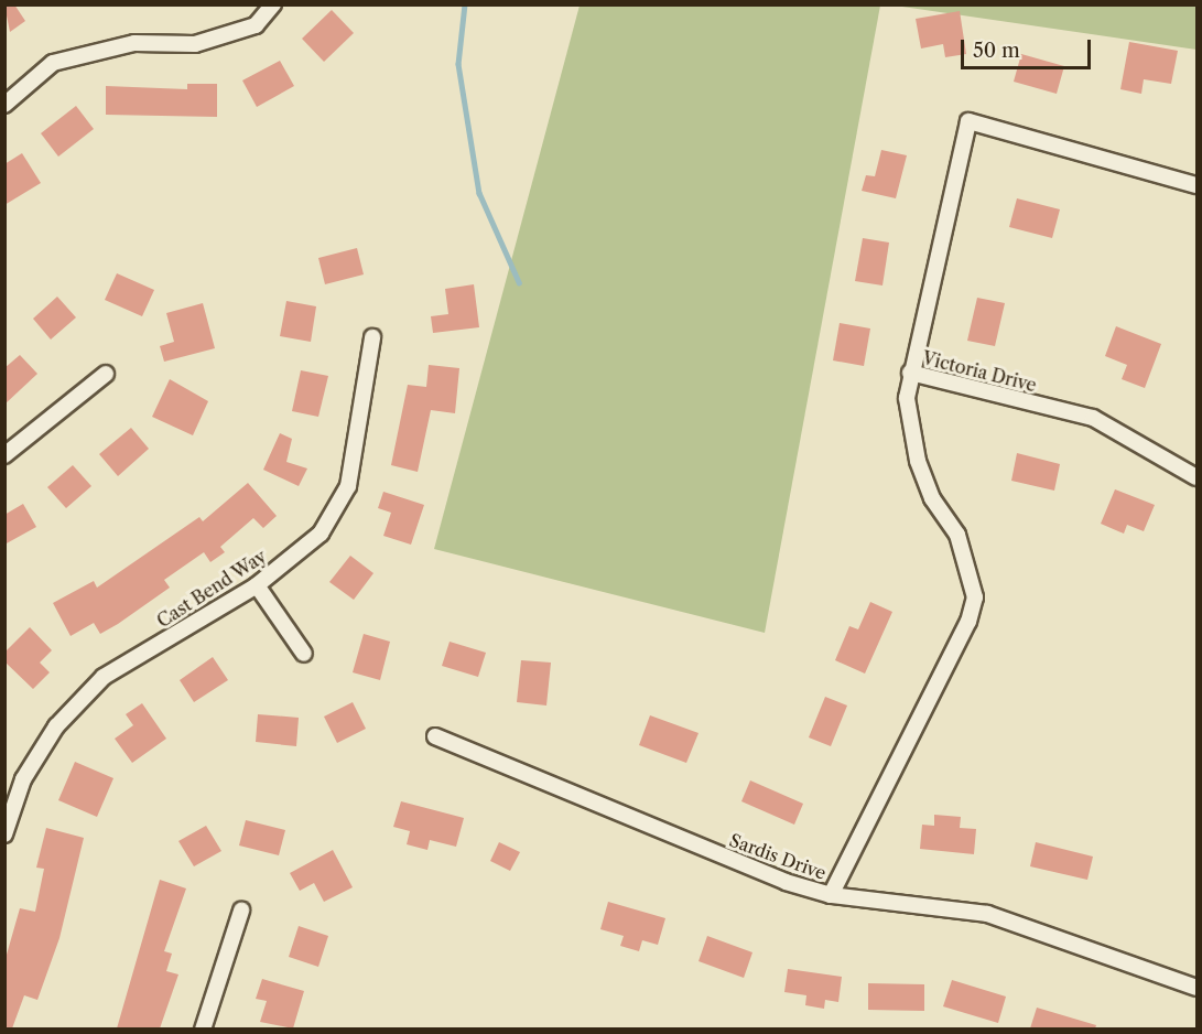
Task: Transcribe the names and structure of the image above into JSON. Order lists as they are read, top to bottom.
{
  "streets": {
    "street": ["Victoria Drive", "Cast Bend Way", "Sardis Drive"]
  },
  "crossings": [
    ["Victoria Drive", "Sardis Drive"]
  ],
  "scale_bar": "50 m"
}
